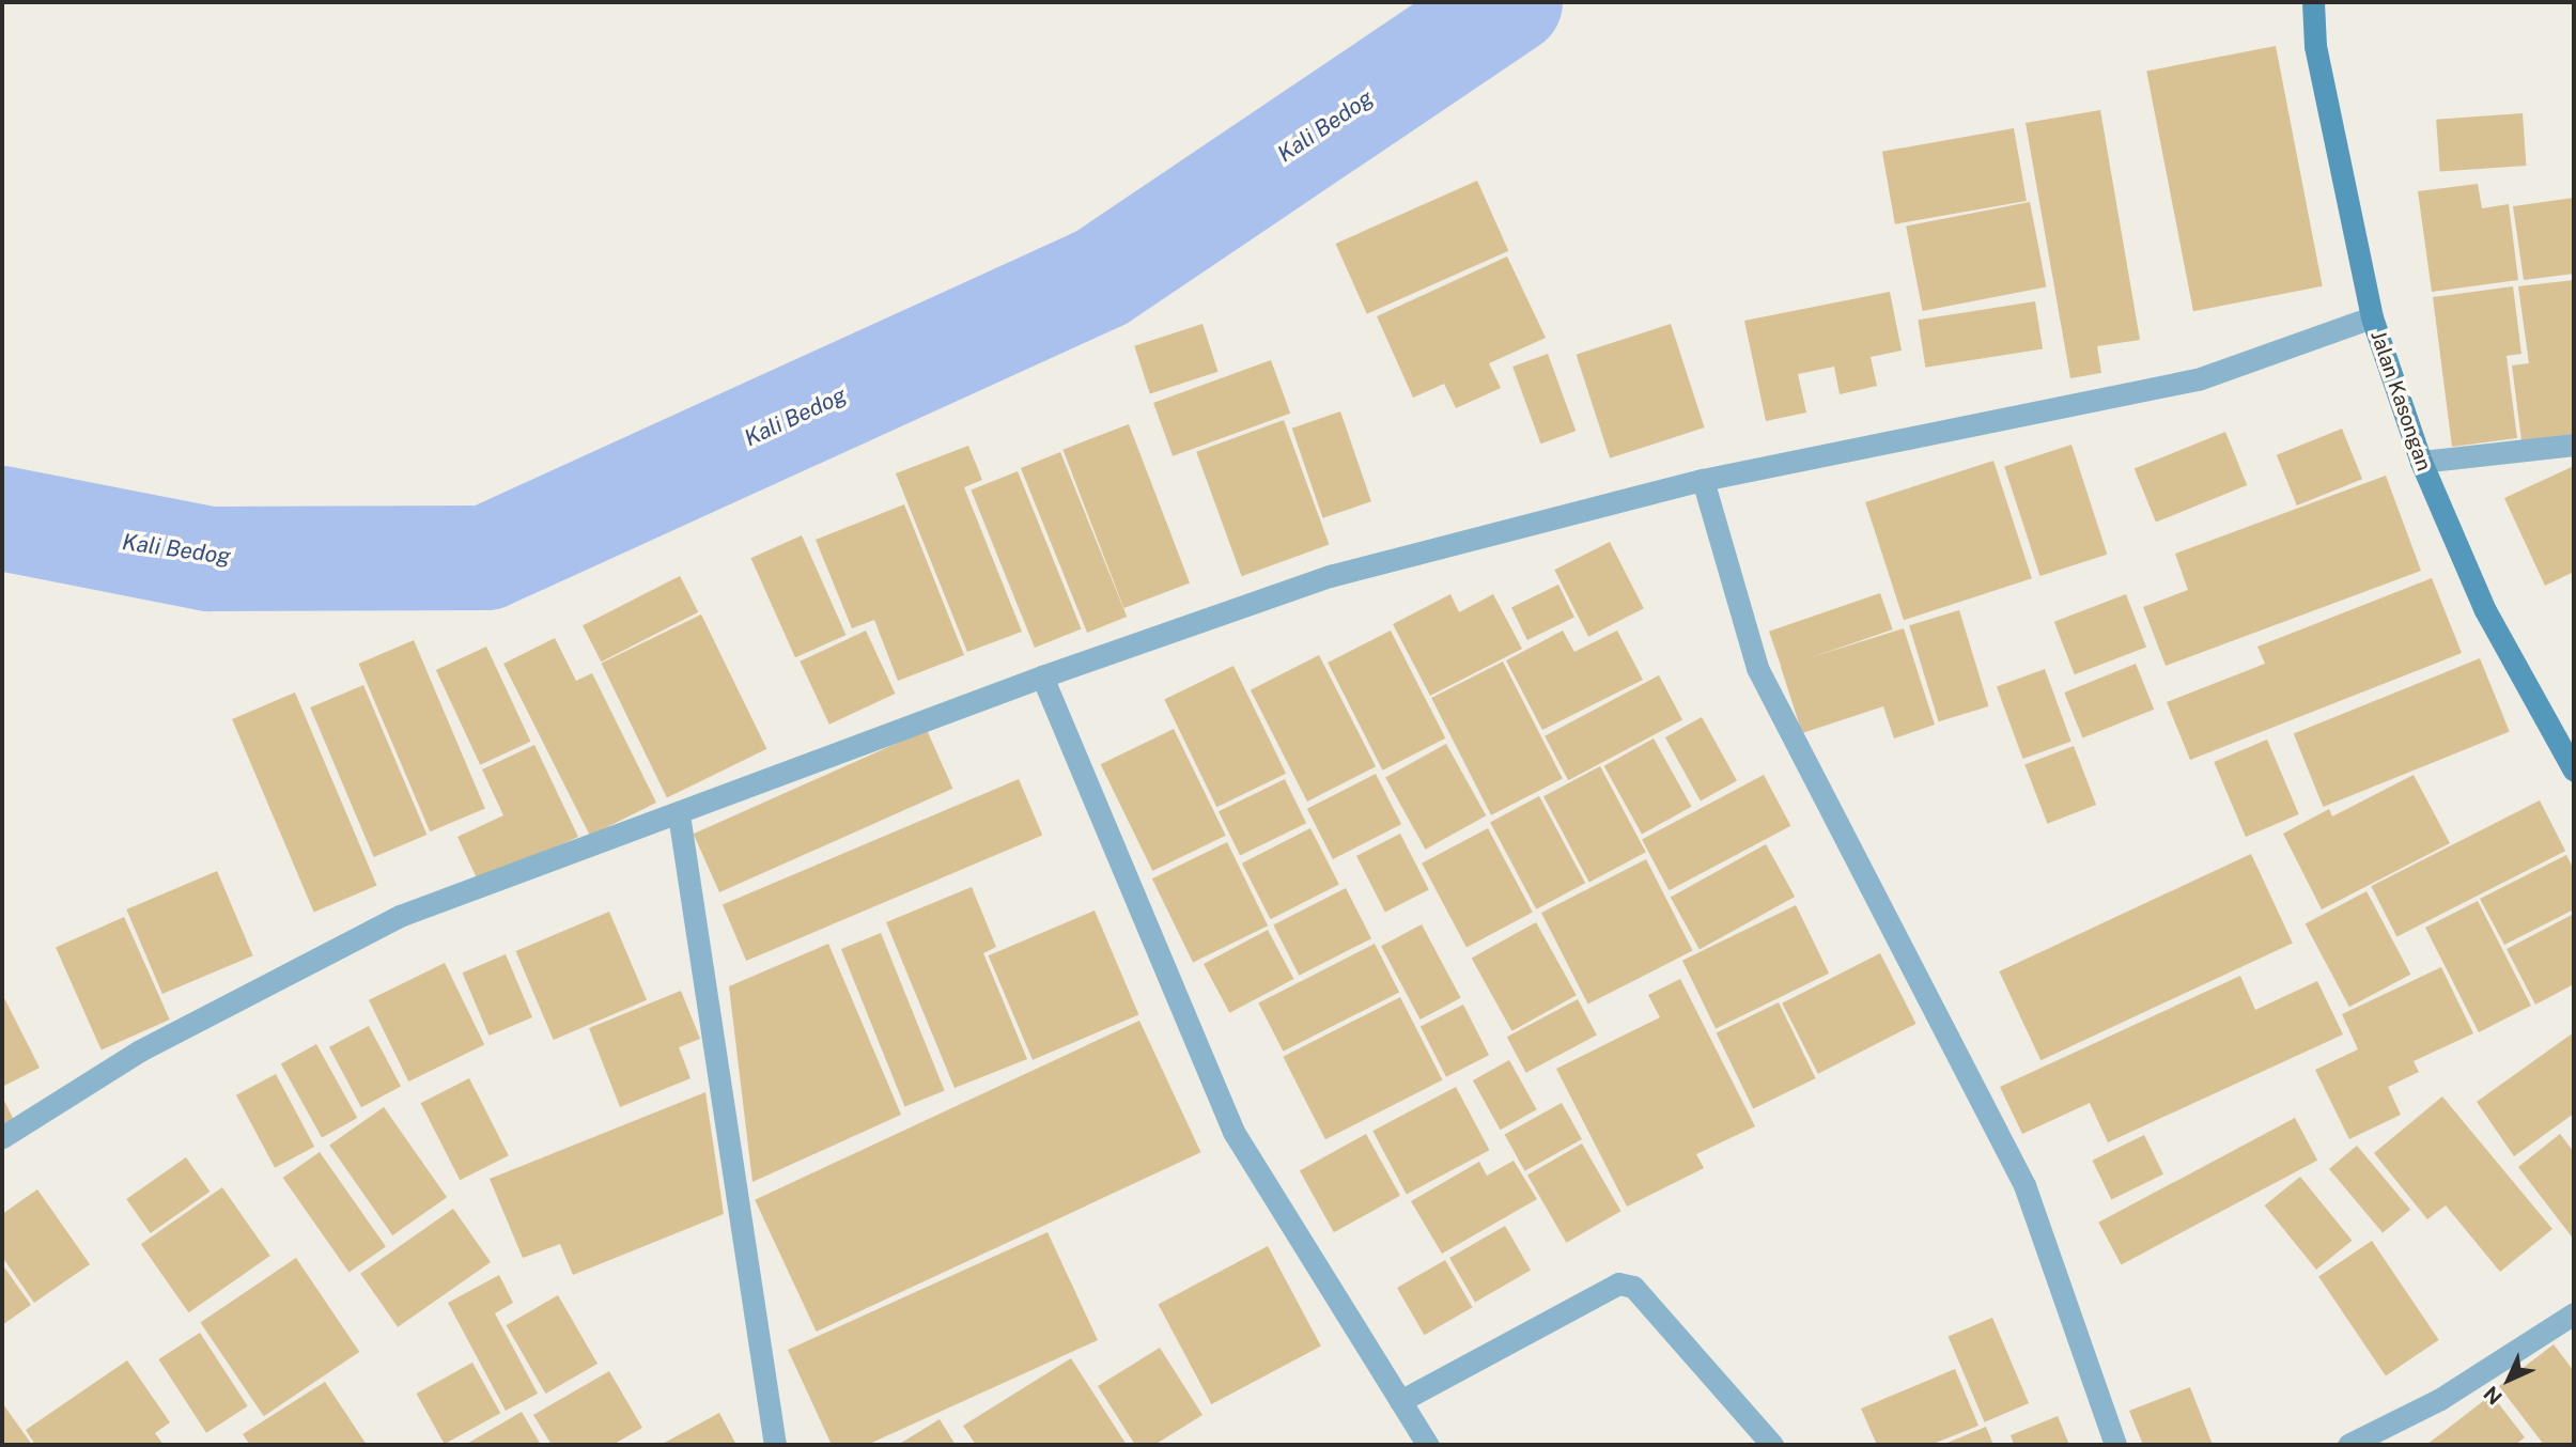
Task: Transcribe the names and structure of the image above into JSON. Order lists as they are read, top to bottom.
{
  "streets": {
    "main road": ["Jalan Kasongan"]
  },
  "water": ["Kali Bedog"],
  "north": "bottom left"
}
